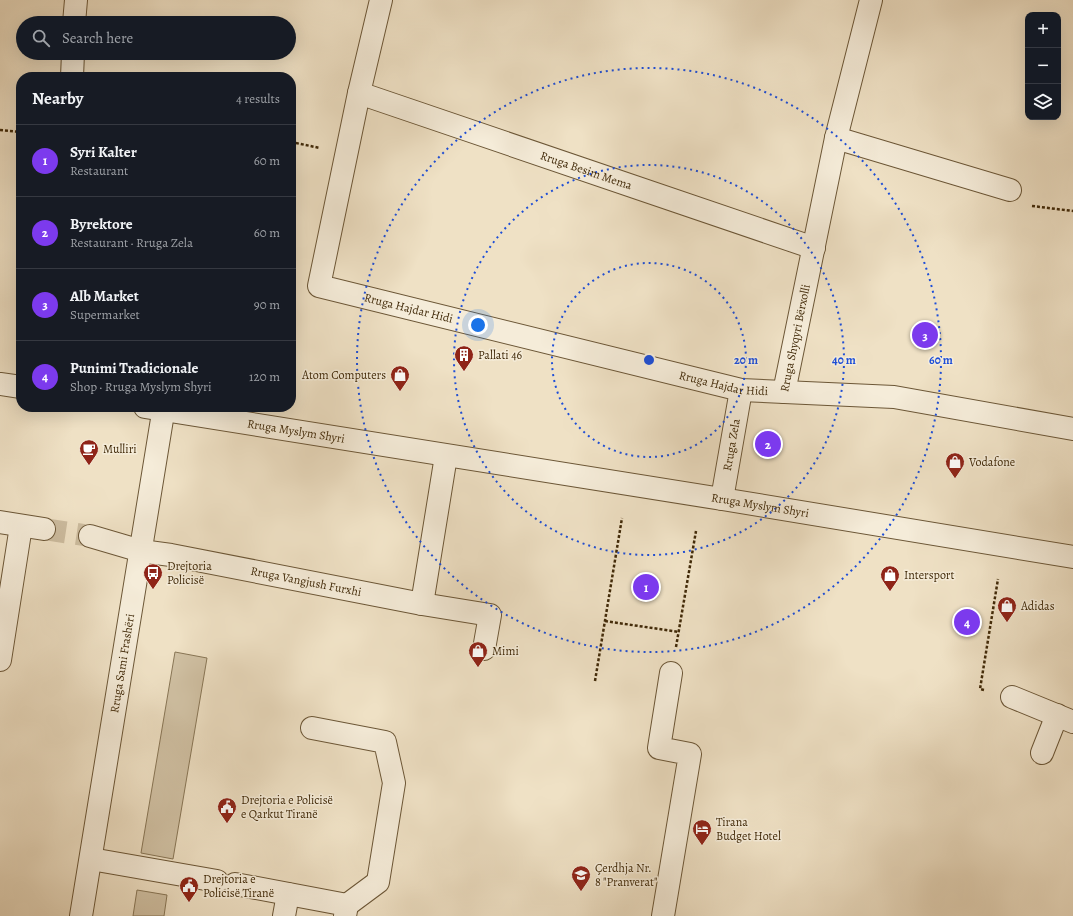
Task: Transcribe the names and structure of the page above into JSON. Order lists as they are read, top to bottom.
{
  "streets": {
    "street": [
      "Rruga Besim Mema",
      "Rruga Hajdar Hidi",
      "Rruga Shyqyri Bërxolli",
      "Rruga Myslym Shyri",
      "Rruga Zela",
      "Rruga Vangjush Furxhi",
      "Rruga Sami Frashëri"
    ]
  },
  "crossings": [
    ["Rruga Besim Mema", "Rruga Hajdar Hidi"],
    ["Rruga Besim Mema", "Rruga Shyqyri Bërxolli"],
    ["Rruga Hajdar Hidi", "Rruga Shyqyri Bërxolli"],
    ["Rruga Hajdar Hidi", "Rruga Zela"],
    ["Rruga Myslym Shyri", "Rruga Zela"],
    ["Rruga Vangjush Furxhi", "Rruga Sami Frashëri"]
  ],
  "places": {
    "building": ["Pallati 46"],
    "shop": [
      "Atom Computers",
      "Vodafone",
      "Intersport",
      "Adidas",
      "Mimi"
    ],
    "cafe": ["Mulliri"],
    "bus stop": ["Drejtoria Policisë"],
    "public building": ["Drejtoria e Policisë e Qarkut Tiranë", "Drejtoria e Policisë Tiranë"],
    "hotel": ["Tirana Budget Hotel"],
    "school or university": ["Çerdhja Nr. 8 \"Pranverat\""]
  },
  "page": {
    "map_buttons": ["+", "−"],
    "search": "Search here",
    "heading": ["Nearby", "4 results"],
    "list": [
      {
        "mark": "1",
        "name": "Syri Kalter",
        "note": "Restaurant",
        "value": "60 m"
      },
      {
        "mark": "2",
        "name": "Byrektore",
        "note": "Restaurant · Rruga Zela",
        "value": "60 m"
      },
      {
        "mark": "3",
        "name": "Alb Market",
        "note": "Supermarket",
        "value": "90 m"
      },
      {
        "mark": "4",
        "name": "Punimi Tradicionale",
        "note": "Shop · Rruga Myslym Shyri",
        "value": "120 m"
      }
    ],
    "pins": [
      "3",
      "2",
      "1",
      "4"
    ]
  },
  "rings": ["20 m", "40 m", "60 m"]
}
